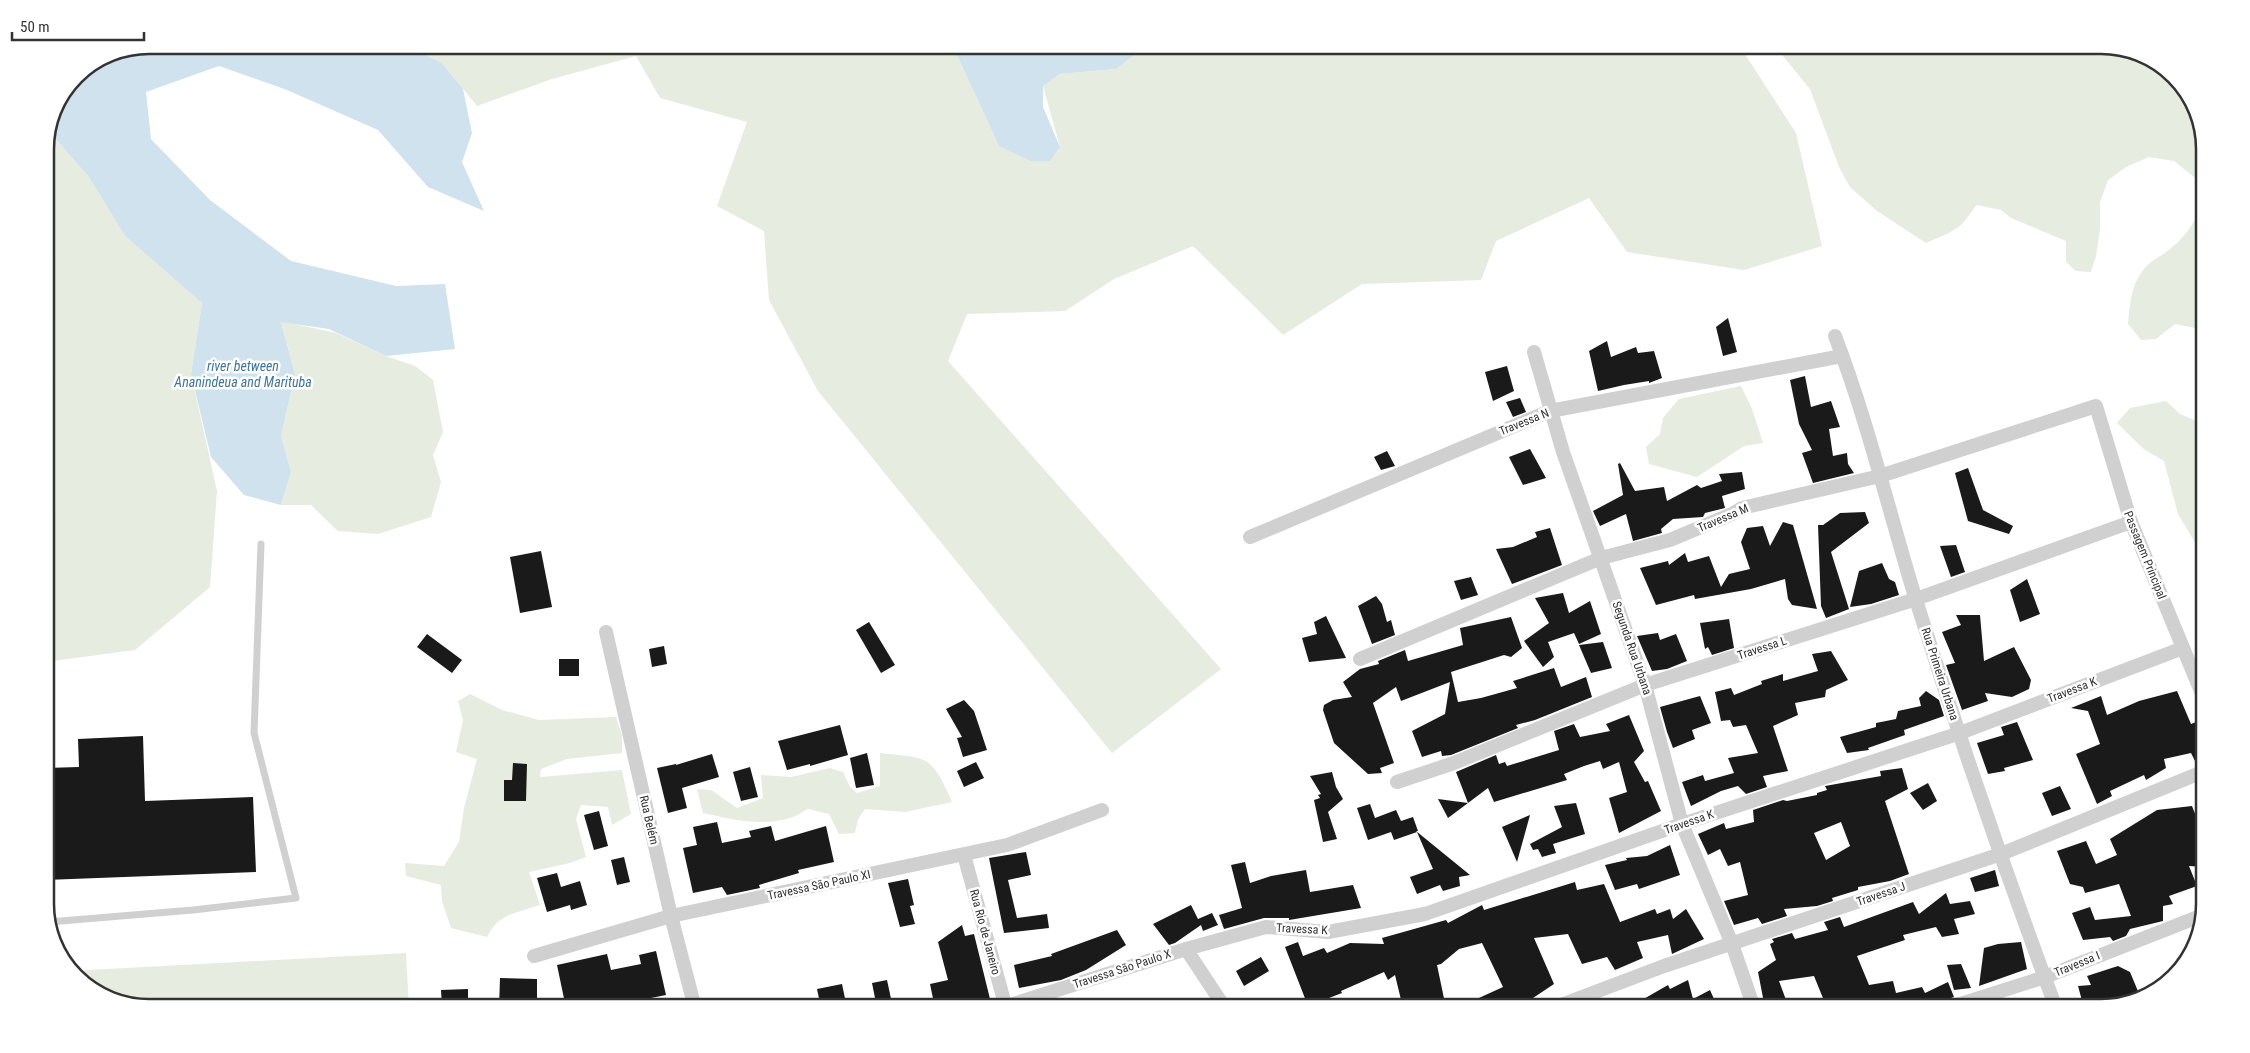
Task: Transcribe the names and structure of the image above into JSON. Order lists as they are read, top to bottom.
{
  "streets": {
    "street": [
      "Travessa N",
      "Travessa M",
      "Passagem Principal",
      "Segunda Rua Urbana",
      "Travessa L",
      "Rua Primeira Urbana",
      "Travessa K",
      "Rua Belém",
      "Travessa São Paulo XI",
      "Travessa J",
      "Rua Rio de Janeiro",
      "Travessa I",
      "Travessa São Paulo X"
    ]
  },
  "crossings": [
    ["Travessa N", "Segunda Rua Urbana"],
    ["Travessa N", "Rua Primeira Urbana"],
    ["Travessa M", "Passagem Principal"],
    ["Travessa M", "Segunda Rua Urbana"],
    ["Travessa M", "Rua Primeira Urbana"],
    ["Passagem Principal", "Travessa L"],
    ["Passagem Principal", "Travessa K"],
    ["Segunda Rua Urbana", "Travessa L"],
    ["Segunda Rua Urbana", "Travessa K"],
    ["Segunda Rua Urbana", "Travessa J"],
    ["Travessa L", "Rua Primeira Urbana"],
    ["Rua Primeira Urbana", "Travessa K"],
    ["Rua Primeira Urbana", "Travessa J"],
    ["Rua Primeira Urbana", "Travessa I"],
    ["Travessa K", "Travessa São Paulo X"],
    ["Rua Belém", "Travessa São Paulo XI"],
    ["Travessa São Paulo XI", "Rua Rio de Janeiro"]
  ],
  "water": ["river between Ananindeua and Marituba"],
  "scale_bar": "50 m"
}
